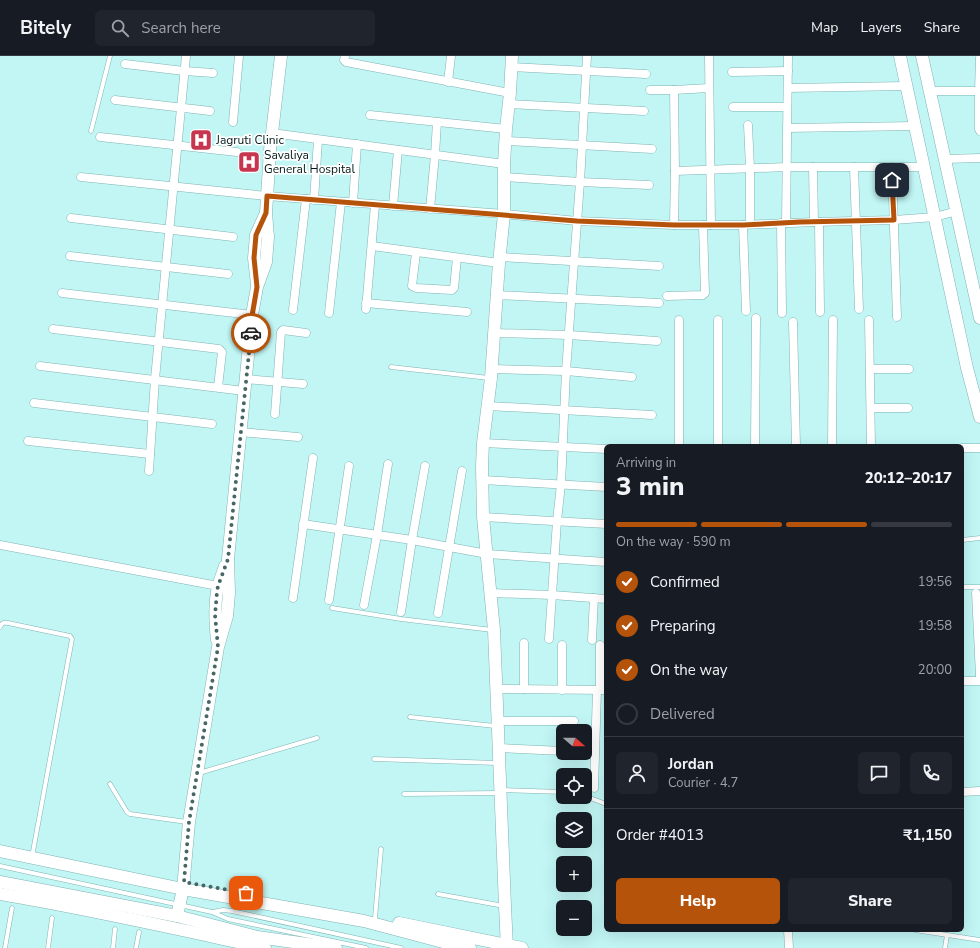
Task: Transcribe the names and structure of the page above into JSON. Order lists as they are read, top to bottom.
{
  "places": {
    "hospital": ["Jagruti Clinic", "Savaliya General Hospital"]
  },
  "north": "right",
  "page": {
    "header": "Bitely",
    "search": "Search here",
    "nav": ["Map", "Layers", "Share"],
    "heading": ["3 min", "Arriving in", "20:12–20:17"],
    "panel": [
      "Jordan",
      "Courier · 4.7",
      "Order #4013",
      "₹1,150"
    ],
    "bar": "On the way · 590 m",
    "list": [
      ["Confirmed", "19:56"],
      ["Preparing", "19:58"],
      ["On the way", "20:00"],
      "Delivered"
    ],
    "map_buttons": ["+", "−"],
    "buttons": ["Help", "Share"]
  }
}
